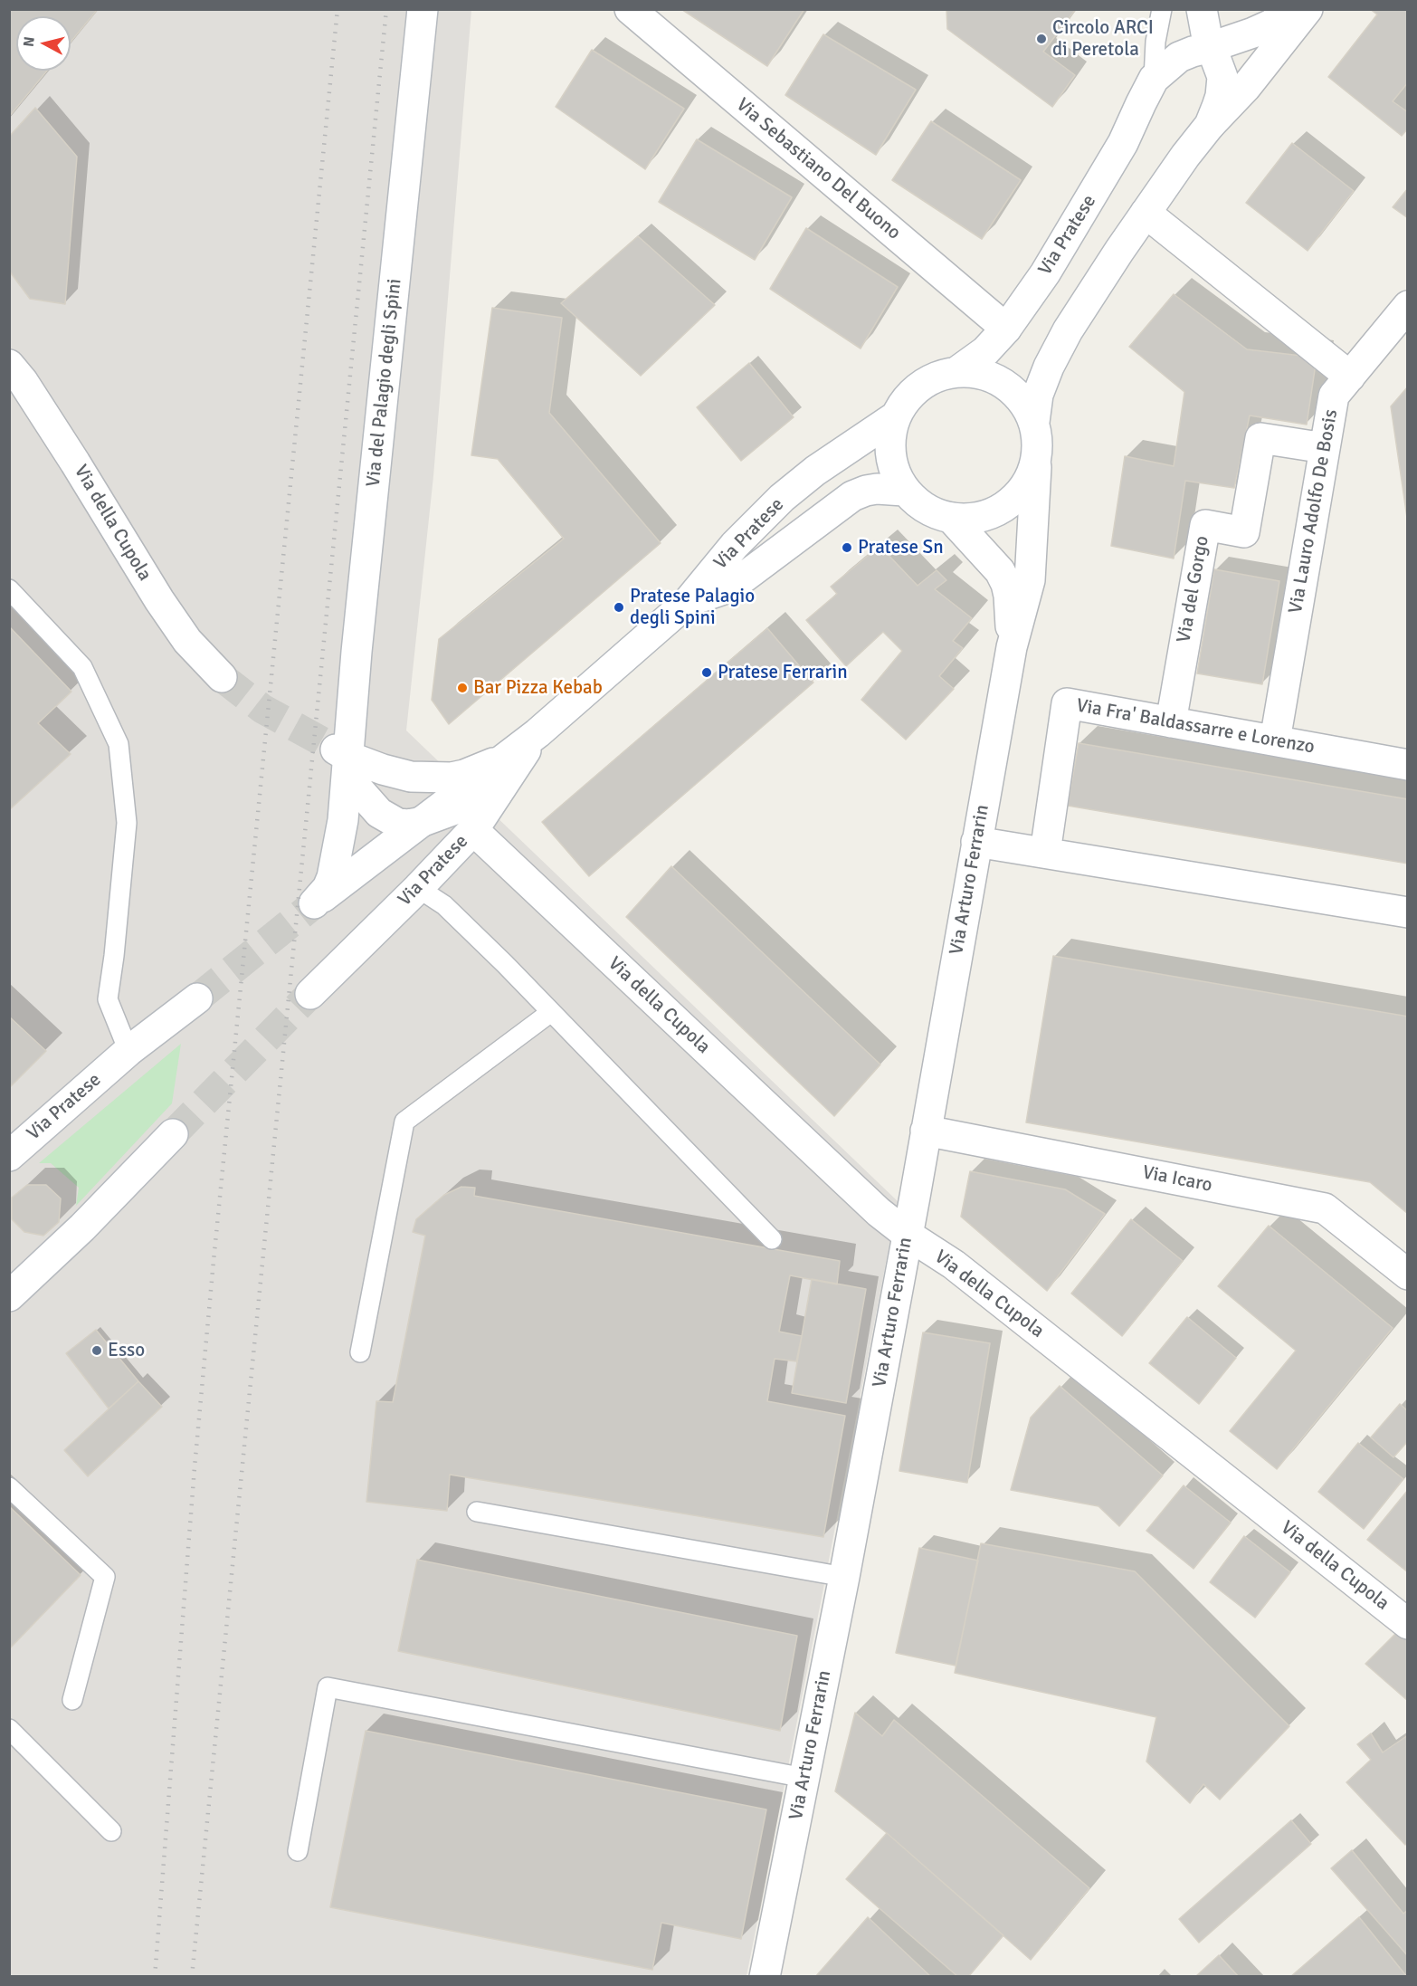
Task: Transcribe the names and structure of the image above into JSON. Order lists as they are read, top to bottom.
{
  "streets": {
    "street": [
      "Via Sebastiano Del Buono",
      "Via Pratese",
      "Via del Palagio degli Spini",
      "Via Lauro Adolfo De Bosis",
      "Via della Cupola",
      "Via del Gorgo",
      "Via Fra' Baldassarre e Lorenzo",
      "Via Arturo Ferrarin",
      "Via Icaro"
    ]
  },
  "crossings": [
    ["Via Sebastiano Del Buono", "Via Pratese"],
    ["Via Pratese", "Via del Palagio degli Spini"],
    ["Via Pratese", "Via della Cupola"],
    ["Via Pratese", "Via Arturo Ferrarin"],
    ["Via Lauro Adolfo De Bosis", "Via del Gorgo"],
    ["Via Lauro Adolfo De Bosis", "Via Fra' Baldassarre e Lorenzo"],
    ["Via della Cupola", "Via Arturo Ferrarin"],
    ["Via del Gorgo", "Via Fra' Baldassarre e Lorenzo"],
    ["Via Arturo Ferrarin", "Via Icaro"]
  ],
  "places": [
    "Circolo ARCI di Peretola",
    "Pratese Sn",
    "Pratese Palagio degli Spini",
    "Pratese Ferrarin",
    "Bar Pizza Kebab",
    "Esso"
  ],
  "north": "left"
}
